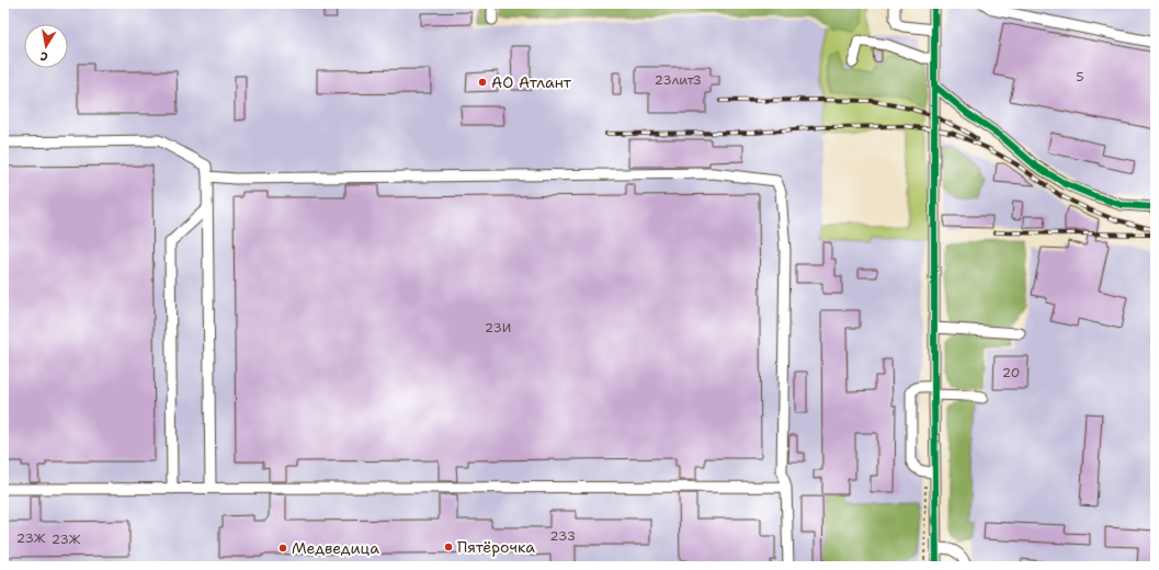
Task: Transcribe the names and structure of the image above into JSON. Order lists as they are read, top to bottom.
{
  "places": ["АО Атлант", "Пятёрочка", "Медведица"],
  "house_numbers": [
    "5",
    "23литЗ",
    "23И",
    "20",
    "23З",
    "23Ж",
    "23Ж"
  ],
  "north": "bottom"
}
